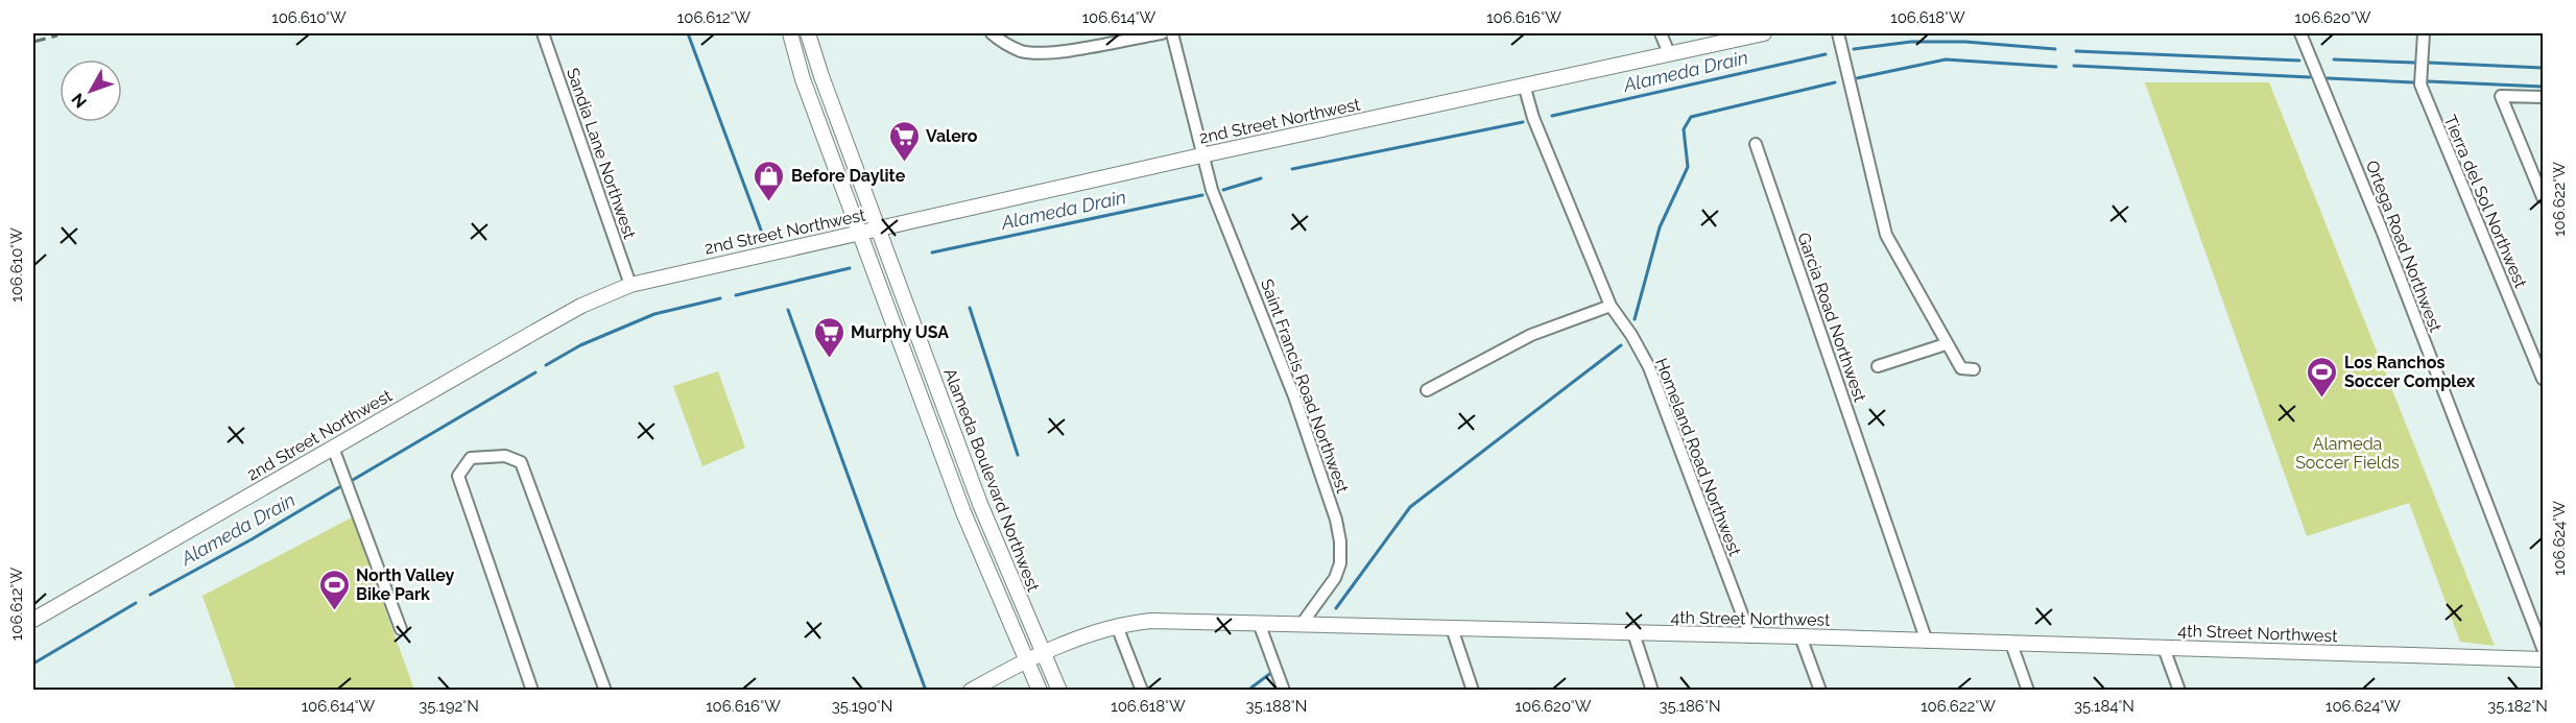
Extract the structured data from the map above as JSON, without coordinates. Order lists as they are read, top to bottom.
{
  "streets": {
    "main road": ["2nd Street Northwest", "Alameda Boulevard Northwest", "4th Street Northwest"],
    "street": [
      "Sandia Lane Northwest",
      "Tierra del Sol Northwest",
      "Ortega Road Northwest",
      "Garcia Road Northwest",
      "Saint Francis Road Northwest",
      "Homeland Road Northwest"
    ]
  },
  "crossings": [
    ["2nd Street Northwest", "Sandia Lane Northwest"],
    ["2nd Street Northwest", "Saint Francis Road Northwest"],
    ["2nd Street Northwest", "Homeland Road Northwest"],
    ["2nd Street Northwest", "Alameda Boulevard Northwest"],
    ["Garcia Road Northwest", "4th Street Northwest"],
    ["Saint Francis Road Northwest", "4th Street Northwest"],
    ["Homeland Road Northwest", "4th Street Northwest"],
    ["Alameda Boulevard Northwest", "4th Street Northwest"]
  ],
  "water": ["Alameda Drain"],
  "parks": ["Alameda Soccer Fields"],
  "places": {
    "supermarket": ["Valero", "Murphy USA"],
    "shop": ["Before Daylite"],
    "sports": ["Los Ranchos Soccer Complex", "North Valley Bike Park"]
  },
  "north": "bottom left",
  "coordinates": [
    "106.610°W",
    "106.612°W",
    "106.614°W",
    "106.616°W",
    "106.618°W",
    "106.620°W",
    "106.622°W",
    "106.624°W",
    "35.192°N",
    "35.190°N",
    "35.188°N",
    "35.186°N",
    "35.184°N",
    "35.182°N"
  ]
}
